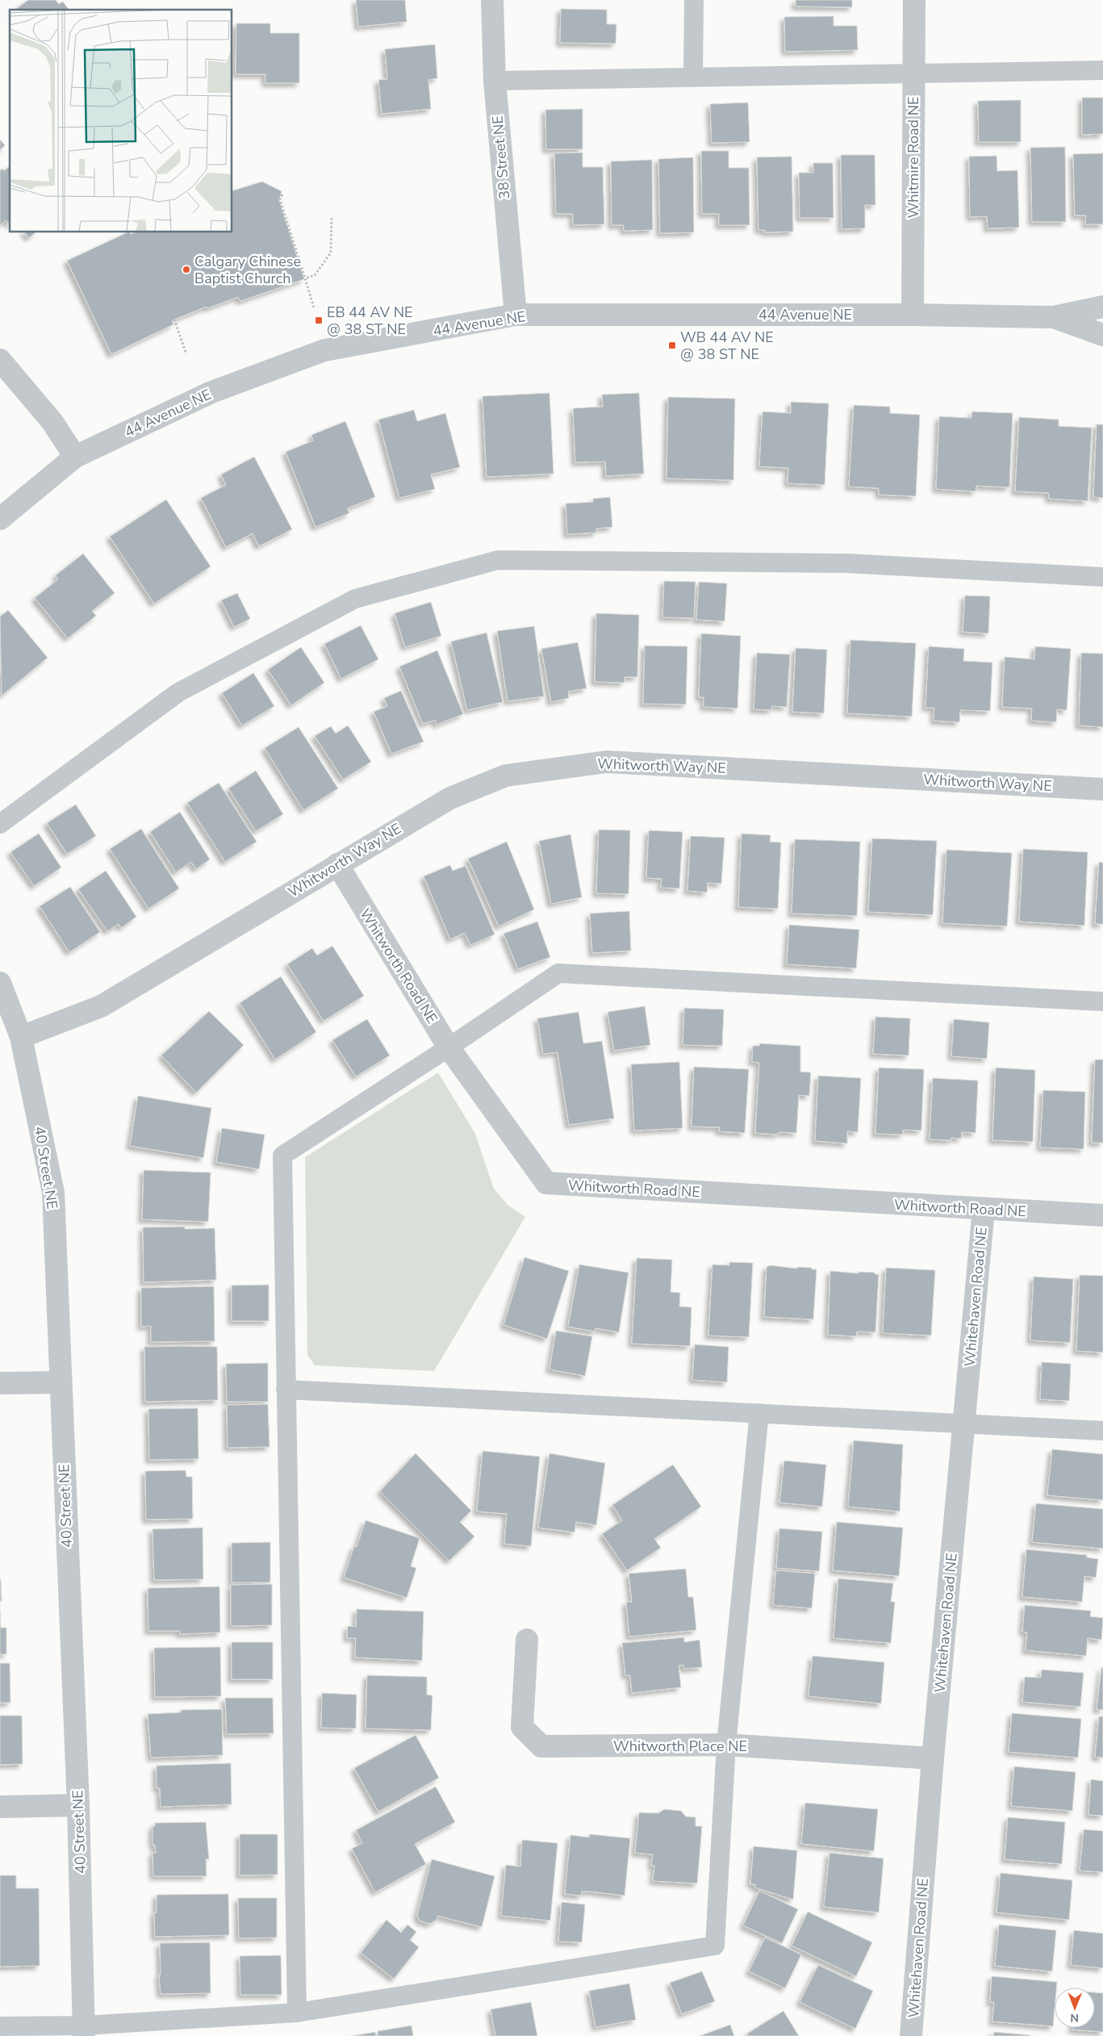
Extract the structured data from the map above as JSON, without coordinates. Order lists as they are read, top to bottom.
{
  "streets": {
    "street": [
      "38 Street NE",
      "Whitmire Road NE",
      "44 Avenue NE",
      "Whitworth Way NE",
      "Whitworth Road NE",
      "40 Street NE",
      "Whitehaven Road NE",
      "Whitworth Place NE"
    ]
  },
  "crossings": [
    ["38 Street NE", "44 Avenue NE"],
    ["Whitmire Road NE", "44 Avenue NE"],
    ["Whitworth Way NE", "Whitworth Road NE"],
    ["Whitworth Way NE", "40 Street NE"],
    ["Whitworth Road NE", "Whitehaven Road NE"],
    ["Whitehaven Road NE", "Whitworth Place NE"]
  ],
  "places": {
    "other": ["Calgary Chinese Baptist Church"],
    "transit": ["EB 44 AV NE @ 38 ST NE", "WB 44 AV NE @ 38 ST NE"]
  },
  "north": "bottom"
}
